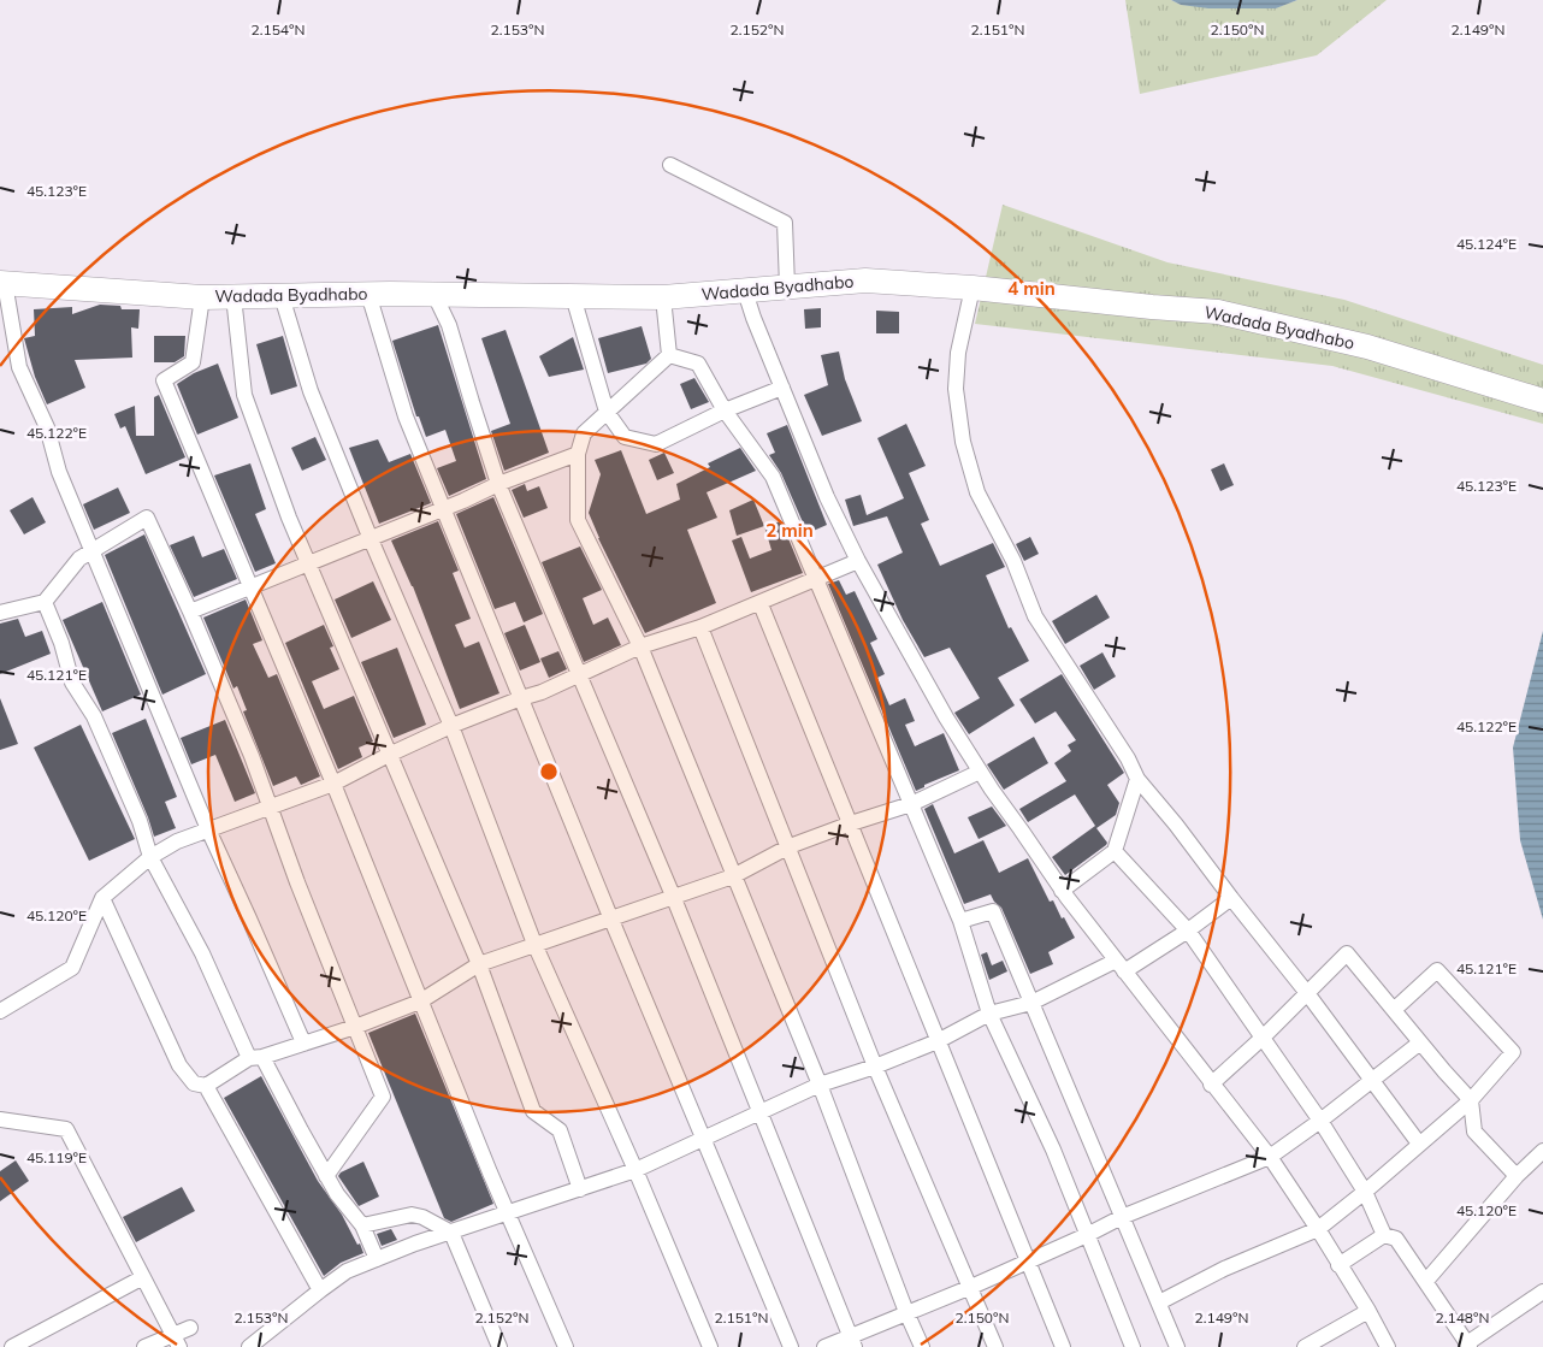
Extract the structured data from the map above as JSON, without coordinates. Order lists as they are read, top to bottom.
{
  "streets": {
    "main road": ["Wadada Byadhabo"]
  },
  "coordinates": [
    "2.154°N",
    "2.153°N",
    "2.152°N",
    "2.151°N",
    "2.150°N",
    "2.149°N",
    "45.123°E",
    "45.124°E",
    "45.122°E",
    "45.121°E",
    "45.120°E",
    "45.119°E",
    "2.148°N"
  ],
  "rings": ["4 min", "2 min"]
}
